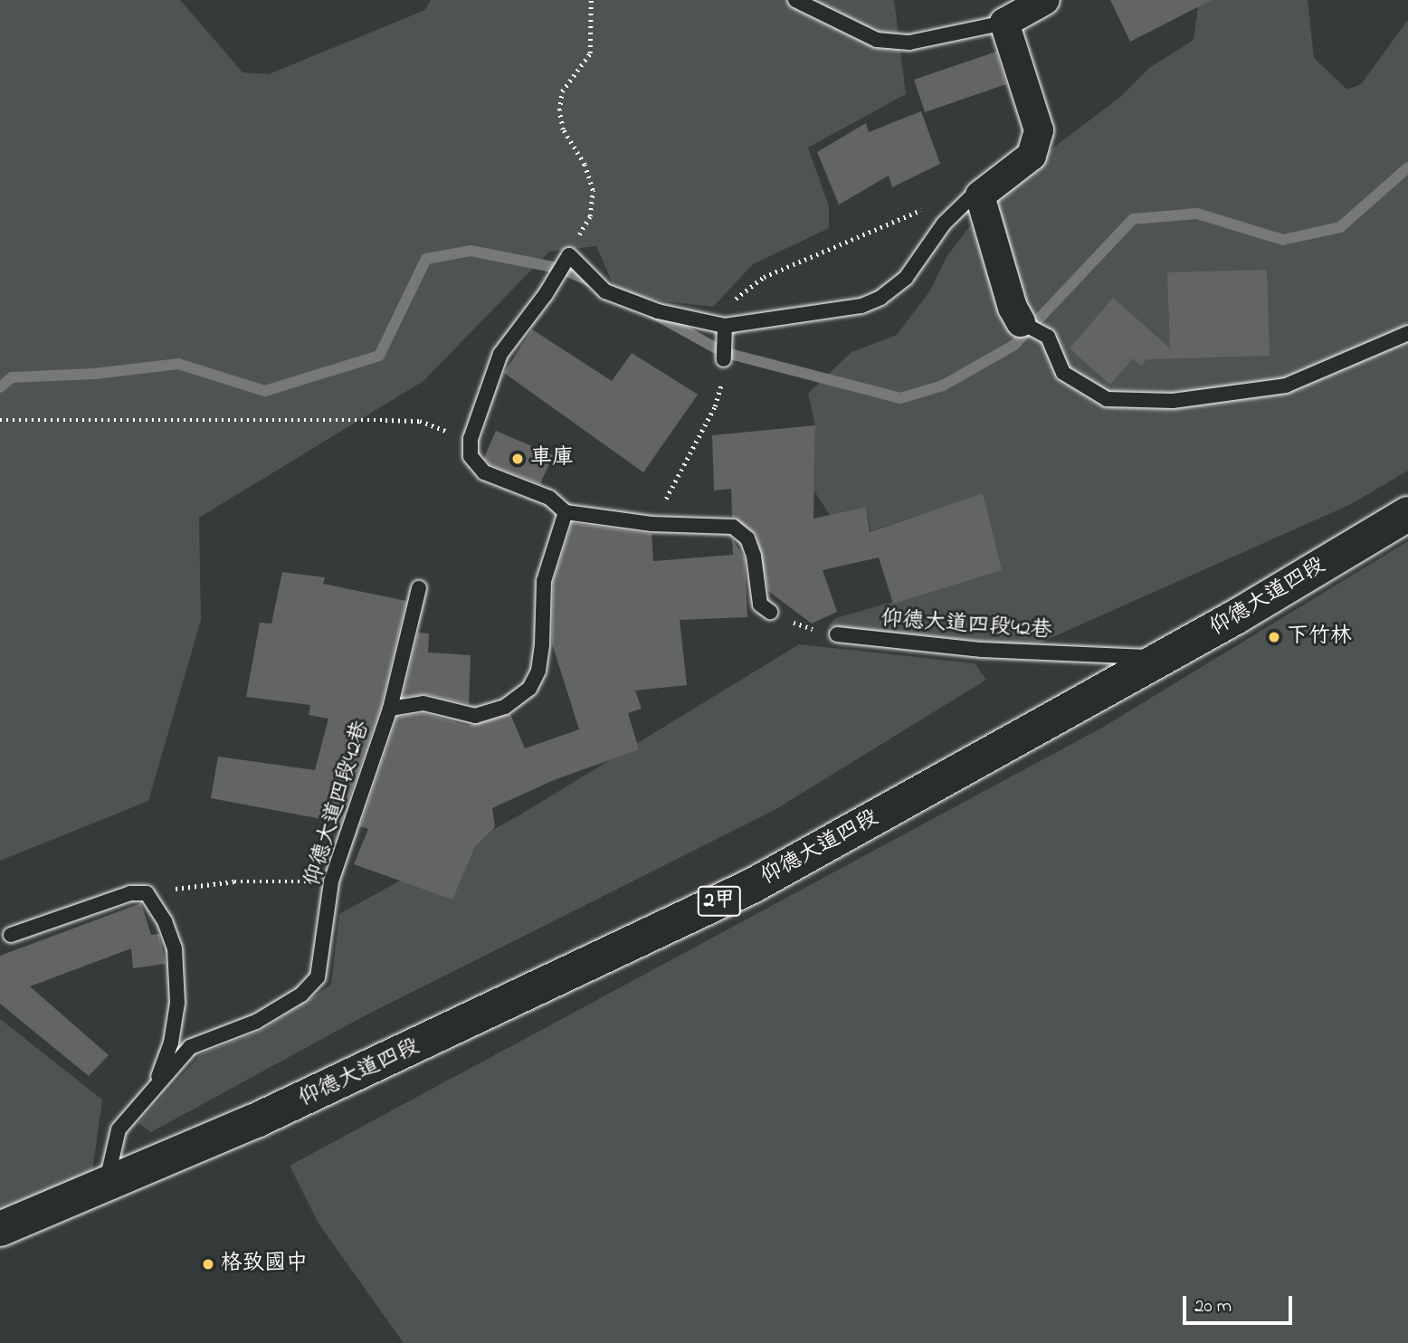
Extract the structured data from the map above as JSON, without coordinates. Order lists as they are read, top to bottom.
{
  "streets": {
    "main road": ["仰德大道四段", "2甲"],
    "lane": ["仰德大道四段42巷"]
  },
  "crossings": [
    ["仰德大道四段", "仰德大道四段42巷"]
  ],
  "places": ["車庫", "下竹林", "格致國中"],
  "scale_bar": "20 m"
}
